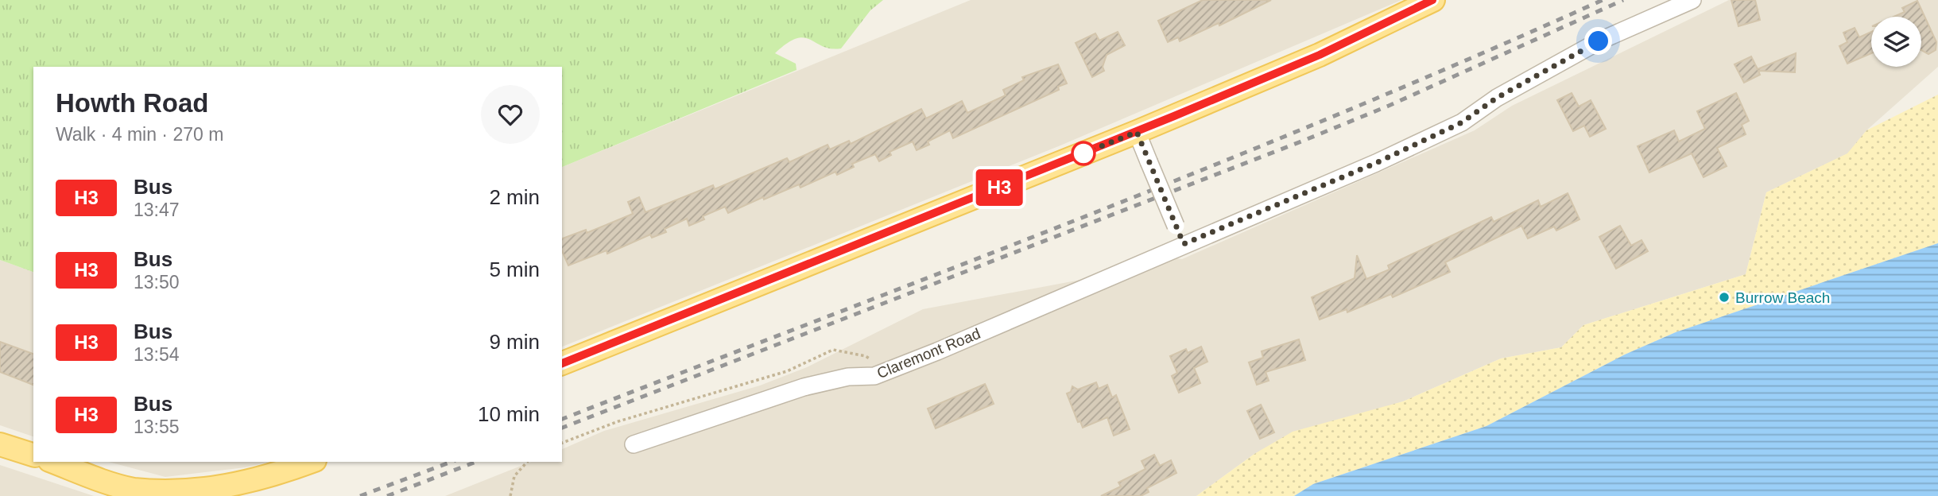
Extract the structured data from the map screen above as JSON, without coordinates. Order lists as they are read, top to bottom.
{
  "streets": {
    "street": ["Claremont Road"]
  },
  "places": ["Burrow Beach"],
  "lines": ["bus line H3"],
  "page": {
    "on_map": "H3",
    "heading": ["Howth Road", "Walk · 4 min · 270 m"],
    "list": [
      {
        "mark": "H3",
        "name": "Bus",
        "note": "13:47",
        "value": "2 min"
      },
      {
        "mark": "H3",
        "name": "Bus",
        "note": "13:50",
        "value": "5 min"
      },
      {
        "mark": "H3",
        "name": "Bus",
        "note": "13:54",
        "value": "9 min"
      },
      {
        "mark": "H3",
        "name": "Bus",
        "note": "13:55",
        "value": "10 min"
      }
    ]
  }
}
